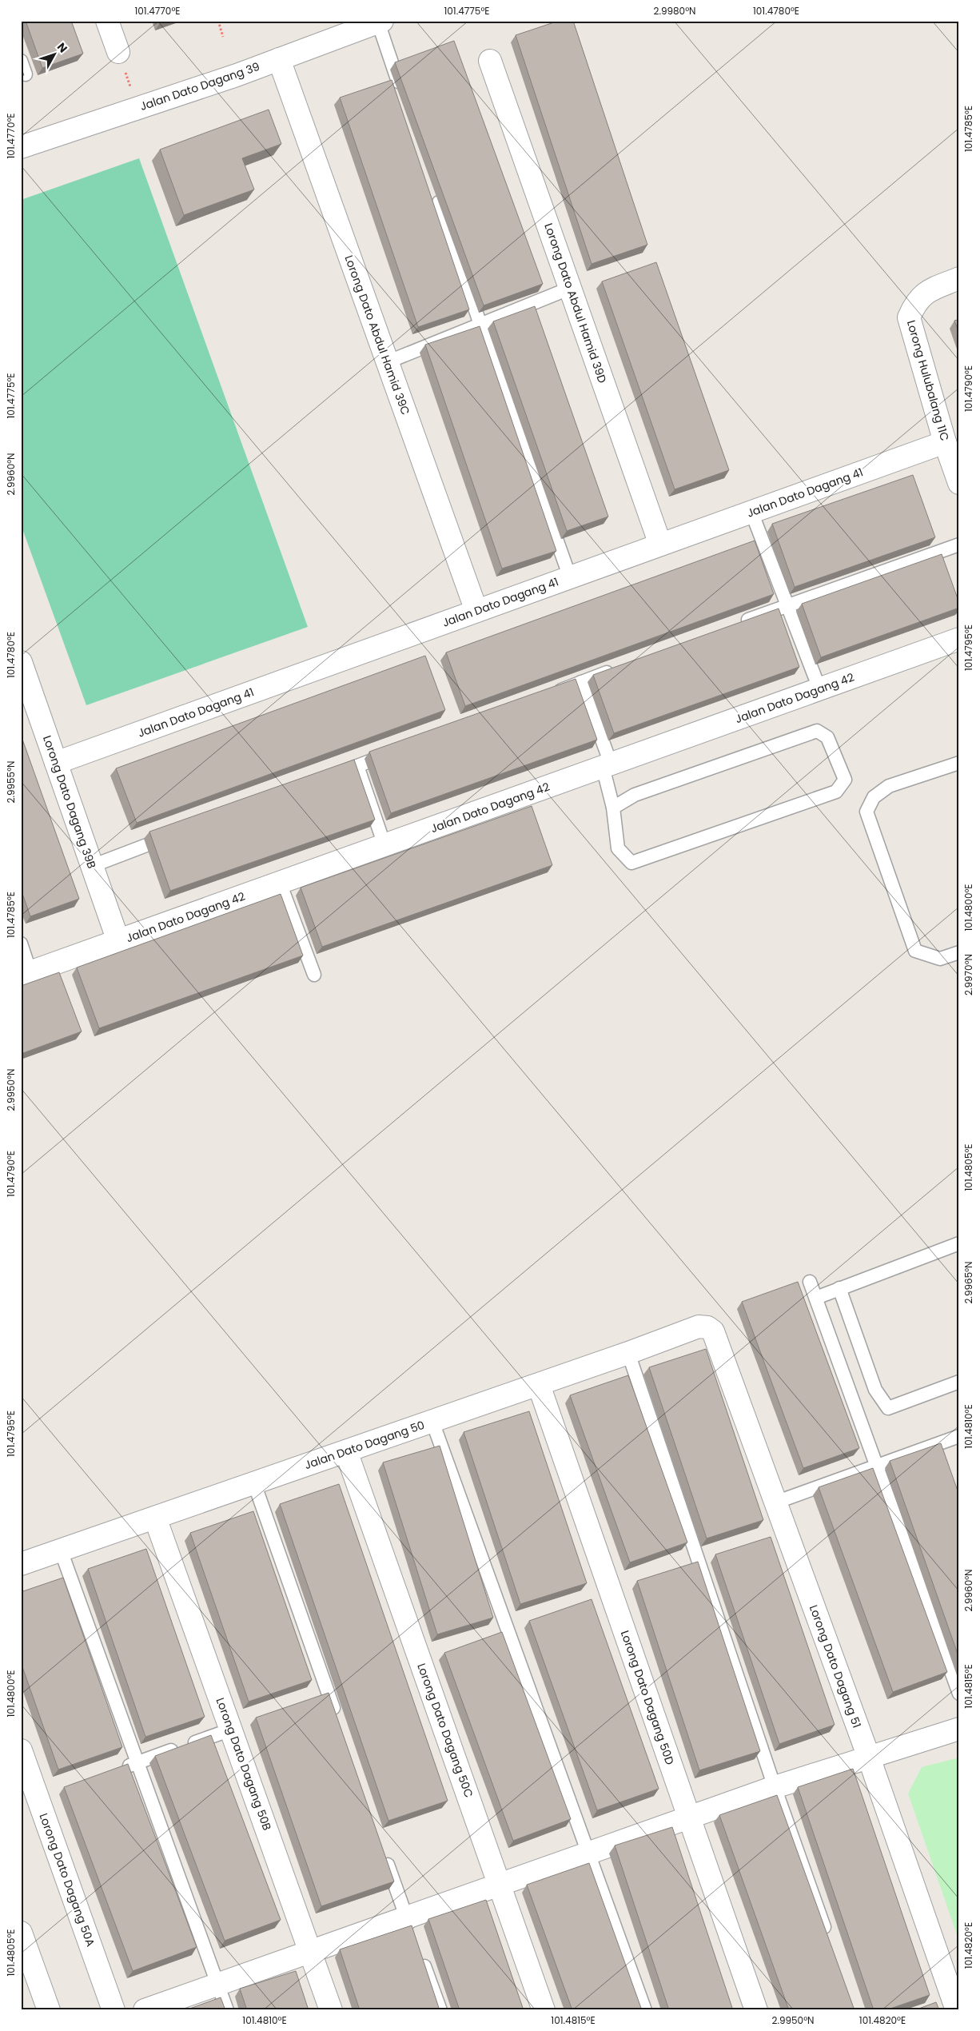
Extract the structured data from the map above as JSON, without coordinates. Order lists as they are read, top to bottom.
{
  "streets": {
    "street": [
      "Jalan Dato Dagang 39",
      "Lorong Dato Abdul Hamid 39D",
      "Lorong Dato Abdul Hamid 39C",
      "Lorong Hulubalang 11C",
      "Jalan Dato Dagang 41",
      "Jalan Dato Dagang 42",
      "Lorong Dato Dagang 39B",
      "Jalan Dato Dagang 50",
      "Lorong Dato Dagang 51",
      "Lorong Dato Dagang 50D",
      "Lorong Dato Dagang 50C",
      "Lorong Dato Dagang 50B",
      "Lorong Dato Dagang 50A"
    ]
  },
  "crossings": [
    ["Jalan Dato Dagang 39", "Lorong Dato Abdul Hamid 39C"],
    ["Lorong Dato Abdul Hamid 39D", "Jalan Dato Dagang 41"],
    ["Lorong Dato Abdul Hamid 39C", "Jalan Dato Dagang 41"],
    ["Lorong Hulubalang 11C", "Jalan Dato Dagang 41"],
    ["Jalan Dato Dagang 41", "Lorong Dato Dagang 39B"],
    ["Jalan Dato Dagang 42", "Lorong Dato Dagang 39B"],
    ["Jalan Dato Dagang 50", "Lorong Dato Dagang 51"],
    ["Jalan Dato Dagang 50", "Lorong Dato Dagang 50D"],
    ["Jalan Dato Dagang 50", "Lorong Dato Dagang 50C"],
    ["Jalan Dato Dagang 50", "Lorong Dato Dagang 50B"]
  ],
  "north": "top right",
  "coordinates": [
    "101.4770°E",
    "101.4775°E",
    "2.9980°N",
    "101.4780°E",
    "101.4785°E",
    "101.4790°E",
    "2.9960°N",
    "101.4795°E",
    "2.9955°N",
    "101.4800°E",
    "2.9970°N",
    "2.9950°N",
    "101.4805°E",
    "2.9965°N",
    "101.4810°E",
    "101.4815°E",
    "101.4820°E"
  ]
}
